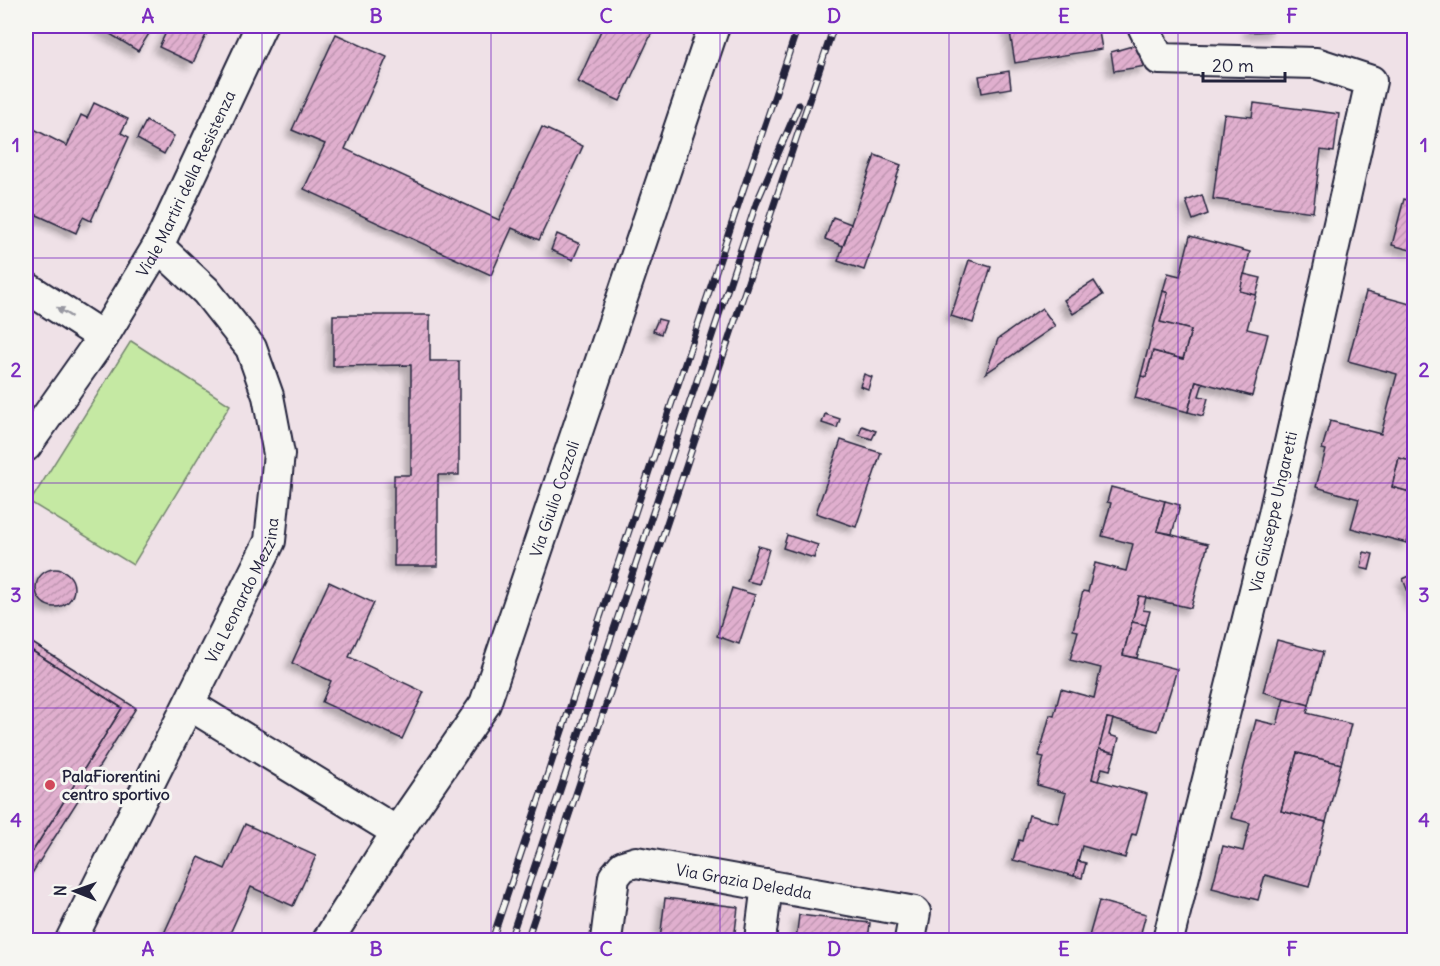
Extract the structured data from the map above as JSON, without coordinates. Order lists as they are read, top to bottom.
{
  "streets": {
    "street": [
      "Viale Martiri della Resistenza",
      "Via Giulio Cozzoli",
      "Via Giuseppe Ungaretti",
      "Via Leonardo Mezzina",
      "Via Grazia Deledda"
    ]
  },
  "crossings": [
    ["Viale Martiri della Resistenza", "Via Leonardo Mezzina"]
  ],
  "places": ["PalaFiorentini centro sportivo"],
  "scale_bar": "20 m",
  "north": "left",
  "grid": {
    "columns": [
      "A",
      "B",
      "C",
      "D",
      "E",
      "F"
    ],
    "rows": [
      "1",
      "2",
      "3",
      "4"
    ]
  }
}
